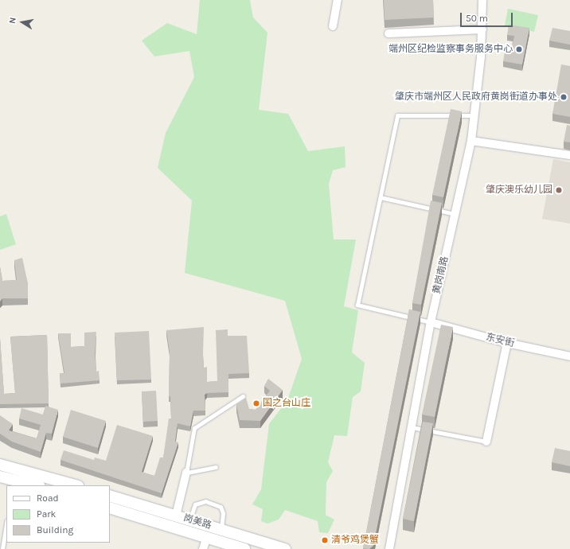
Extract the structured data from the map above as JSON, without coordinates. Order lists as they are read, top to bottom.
{
  "streets": {
    "main road": ["岗美路"],
    "street": ["黄岗南路", "东安街"]
  },
  "crossings": [
    ["黄岗南路", "东安街"]
  ],
  "places": [
    "端州区纪检监察事务服务中心",
    "肇庆市端州区人民政府黄岗街道办事处",
    "肇庆澳乐幼儿园",
    "国之台山庄",
    "清爷鸡煲蟹"
  ],
  "legend": ["Road", "Park", "Building"],
  "scale_bar": "50 m",
  "north": "left"
}
